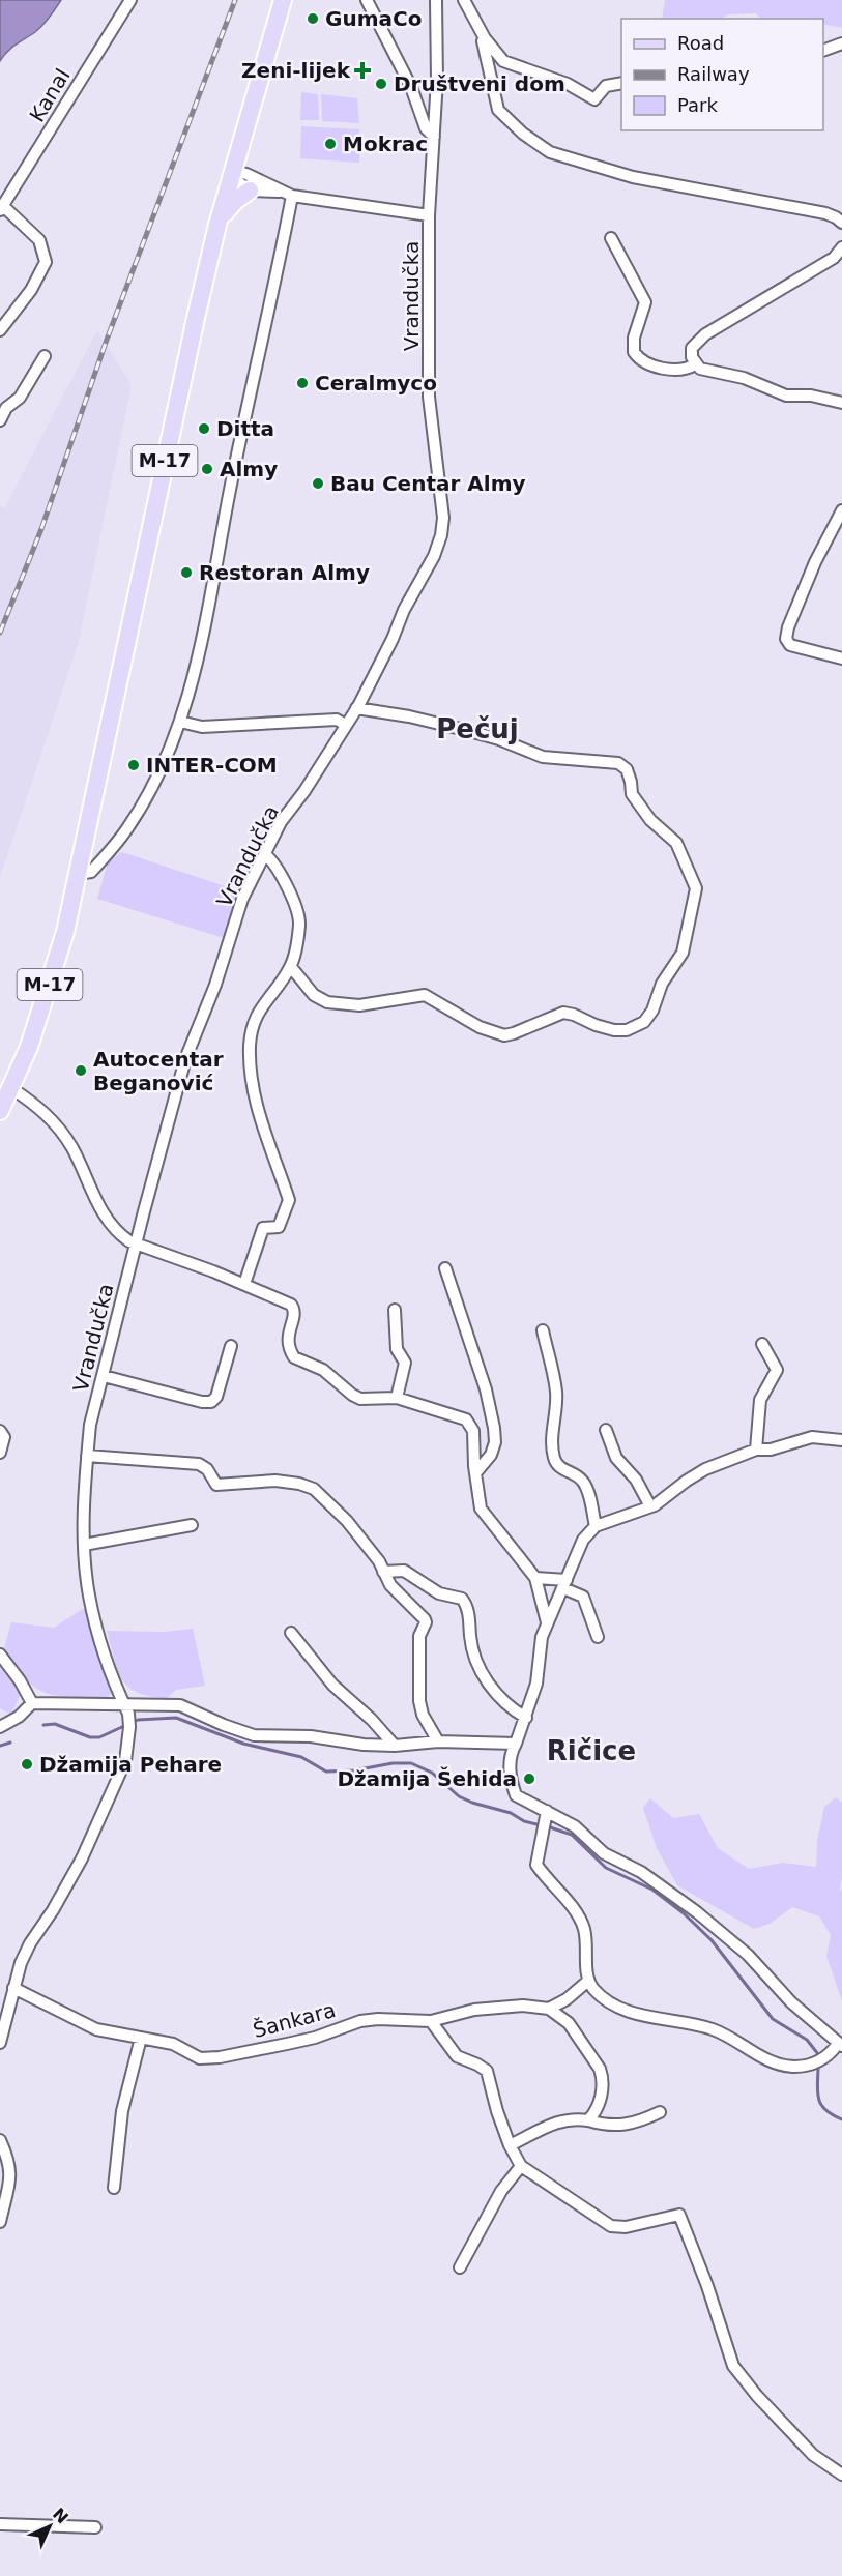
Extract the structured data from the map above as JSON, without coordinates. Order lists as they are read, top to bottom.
{
  "streets": {
    "main road": ["M-17"],
    "street": ["Kanal", "Vrandučka", "Šankara"]
  },
  "crossings": [
    ["Vrandučka", "Šankara"]
  ],
  "districts": ["Pečuj", "Ričice"],
  "places": {
    "other": [
      "GumaCo",
      "Društveni dom",
      "Mokrac",
      "Ceralmyco",
      "Ditta",
      "Almy",
      "Bau Centar Almy",
      "Restoran Almy",
      "INTER-COM",
      "Autocentar Beganović",
      "Džamija Pehare",
      "Džamija Šehida"
    ],
    "health": ["Zeni-lijek"]
  },
  "legend": ["Road", "Railway", "Park"],
  "north": "top right"
}
